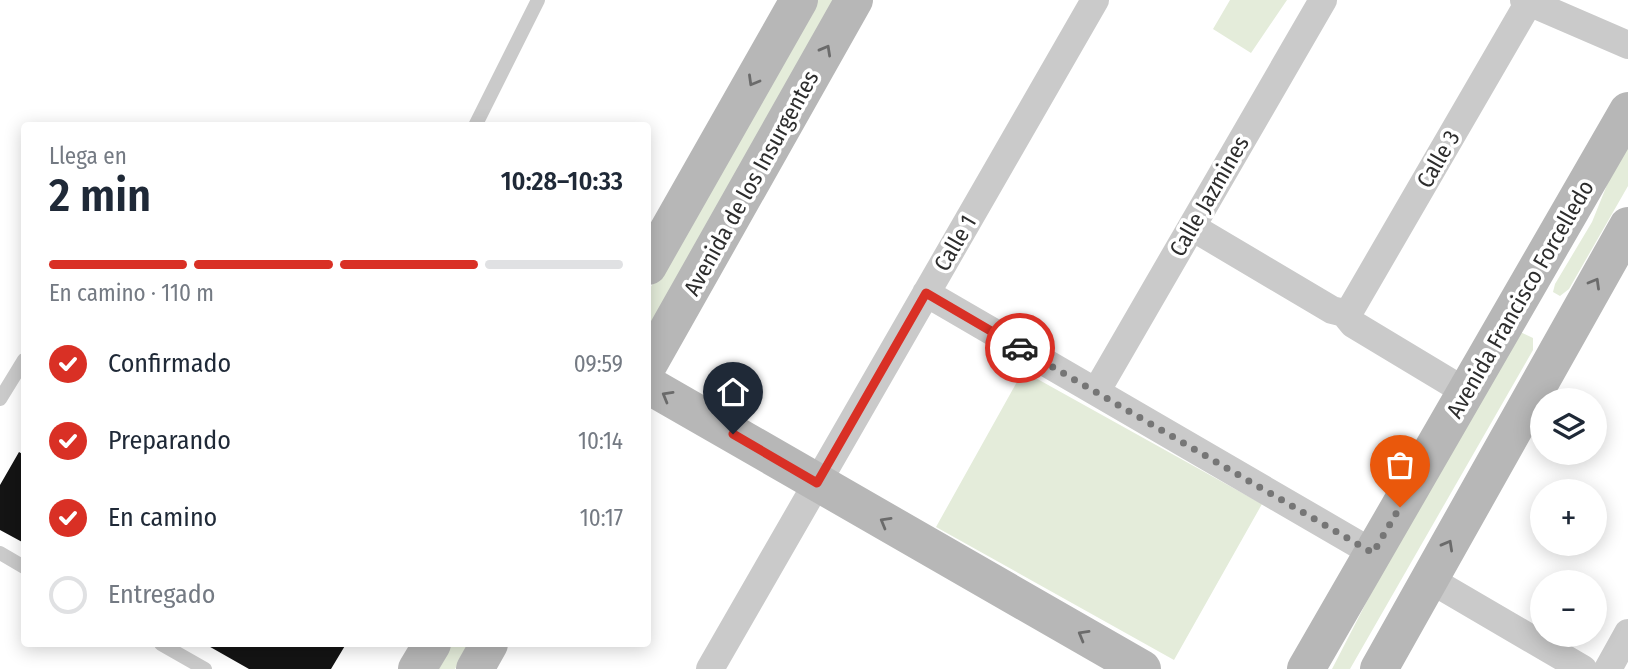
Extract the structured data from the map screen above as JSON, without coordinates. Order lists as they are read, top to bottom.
{
  "streets": {
    "main road": ["Avenida de los Insurgentes", "Avenida Francisco Forcelledo"],
    "street": ["Calle 3", "Calle Jazmines", "Calle 1"]
  },
  "page": {
    "heading": ["2 min", "Llega en", "10:28–10:33"],
    "bar": "En camino · 110 m",
    "list": [
      ["Confirmado", "09:59"],
      ["Preparando", "10:14"],
      ["En camino", "10:17"],
      "Entregado"
    ],
    "map_buttons": ["+", "−"]
  }
}
